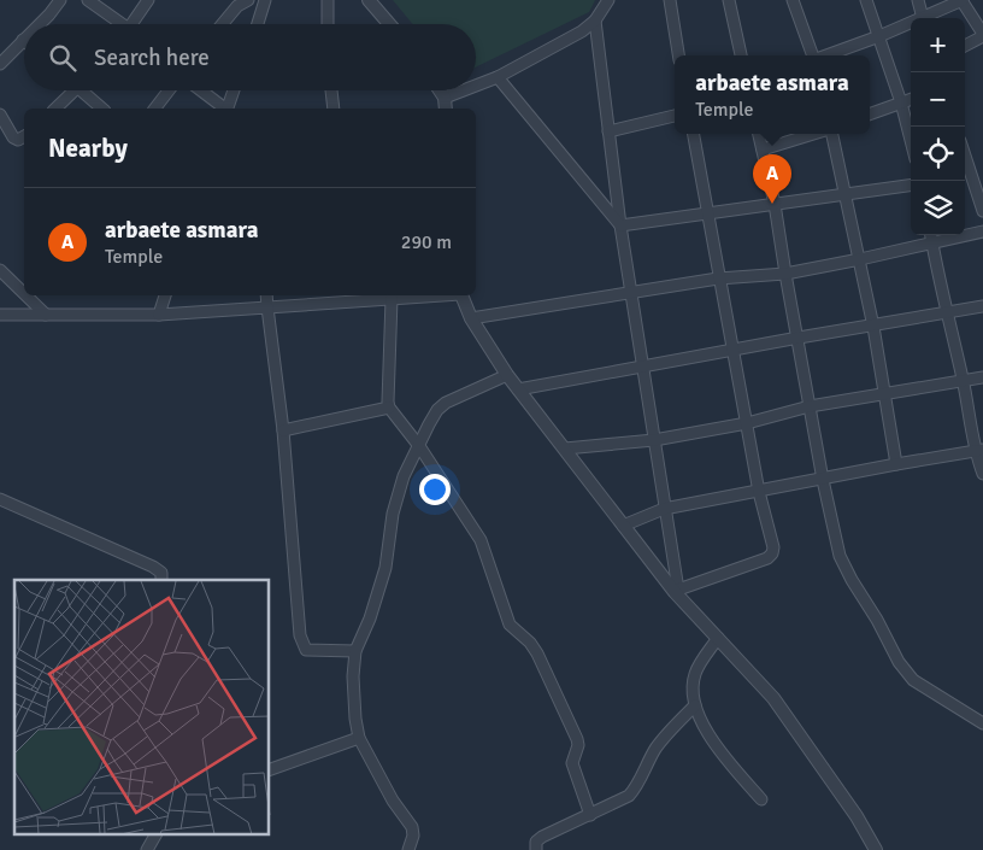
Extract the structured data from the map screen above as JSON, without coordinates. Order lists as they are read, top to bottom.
{
  "page": {
    "map_buttons": ["+", "−"],
    "search": "Search here",
    "popup": ["arbaete asmara", "Temple"],
    "heading": "Nearby",
    "pins": "A",
    "list": [
      {
        "mark": "A",
        "name": "arbaete asmara",
        "note": "Temple",
        "value": "290 m"
      }
    ]
  }
}
